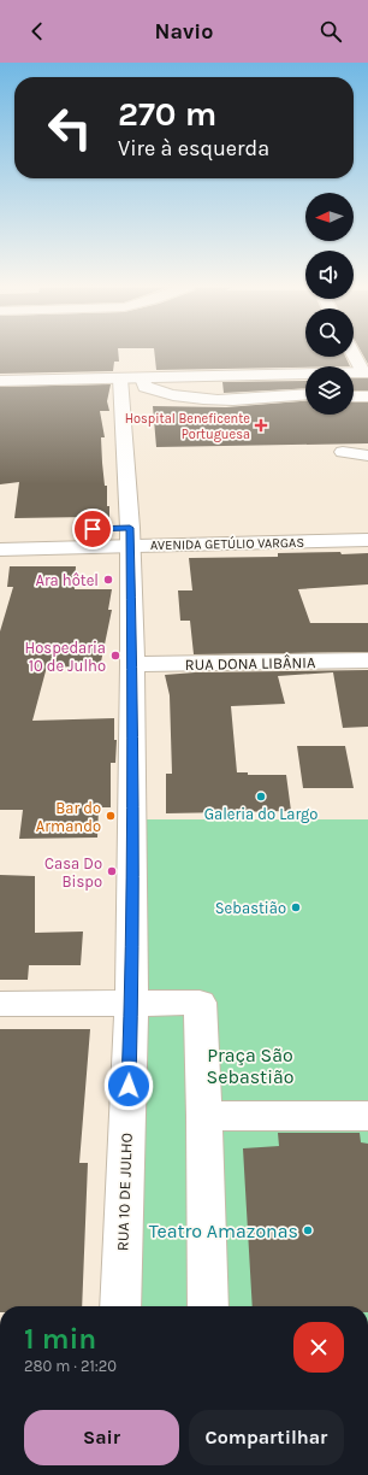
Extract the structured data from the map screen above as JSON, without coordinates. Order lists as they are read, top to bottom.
{
  "streets": {
    "street": ["AVENIDA GETÚLIO VARGAS", "RUA DONA LIBÂNIA", "RUA 10 DE JULHO"]
  },
  "crossings": [
    ["AVENIDA GETÚLIO VARGAS", "RUA 10 DE JULHO"],
    ["RUA DONA LIBÂNIA", "RUA 10 DE JULHO"]
  ],
  "parks": ["Praça São Sebastião"],
  "places": {
    "health": ["Hospital Beneficente Portuguesa"],
    "other": [
      "Ara hôtel",
      "Hospedaria 10 de Julho",
      "Galeria do Largo",
      "Bar do Armando",
      "Casa Do Bispo",
      "Sebastião",
      "Teatro Amazonas"
    ]
  },
  "north": "left",
  "page": {
    "header": "Navio",
    "turn": ["270 m", "Vire à esquerda"],
    "heading": ["1 min", "280 m · 21:20"],
    "buttons": ["Sair", "Compartilhar"]
  }
}
